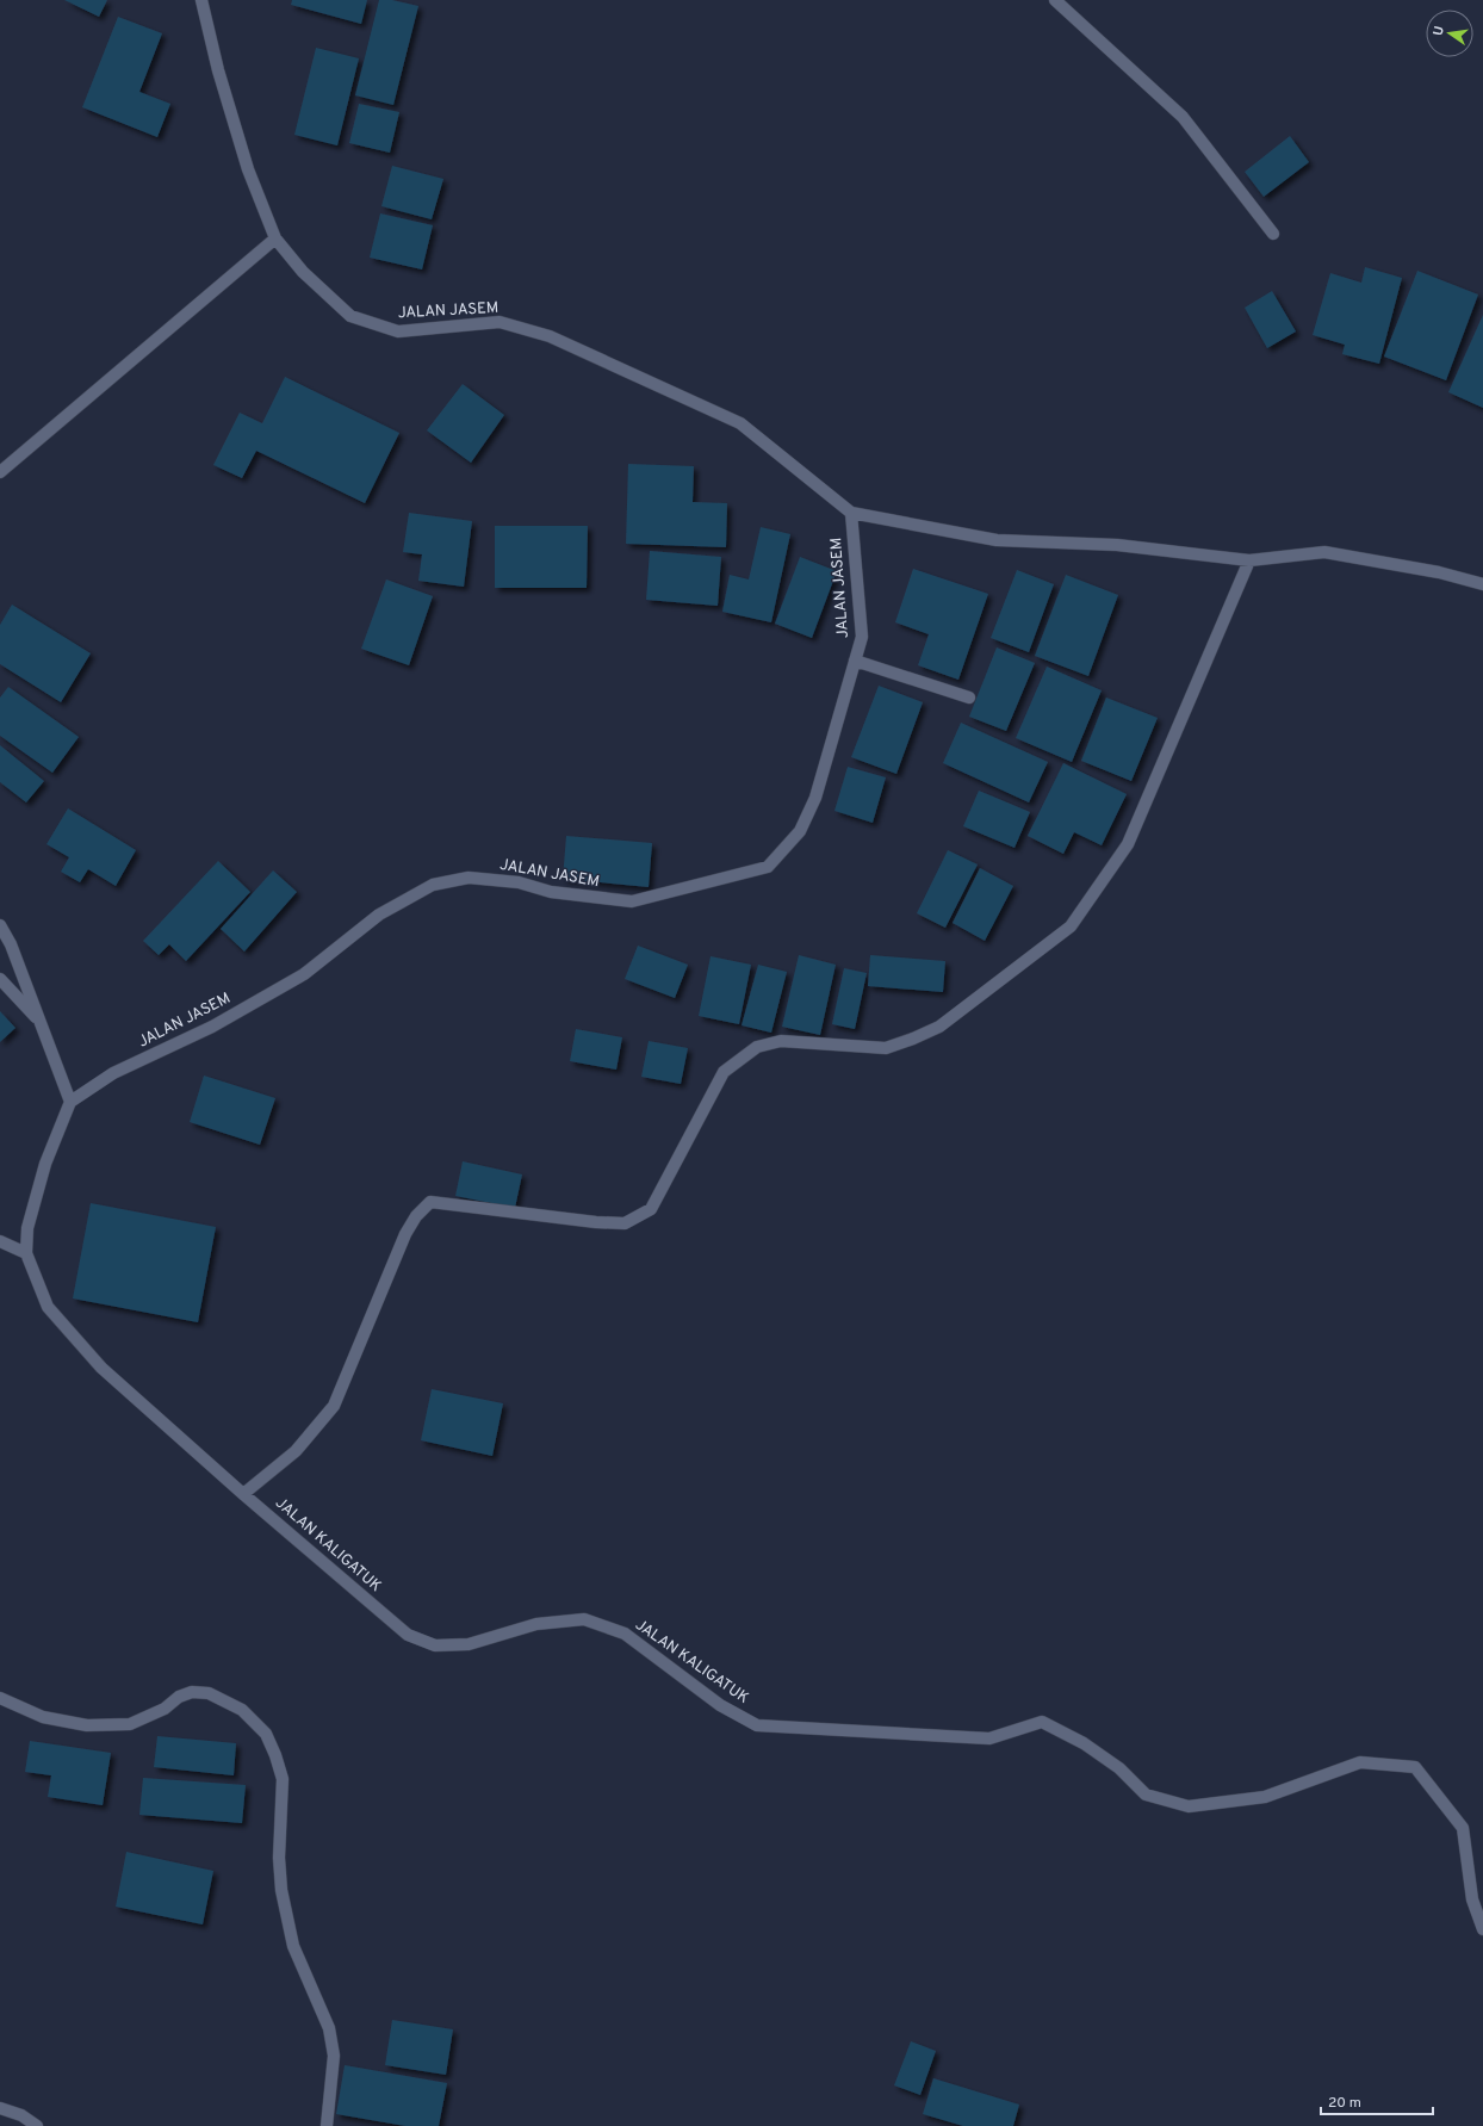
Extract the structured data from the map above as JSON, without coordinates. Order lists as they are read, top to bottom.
{
  "streets": {
    "street": ["JALAN JASEM", "JALAN KALIGATUK"]
  },
  "crossings": [
    ["JALAN JASEM", "JALAN KALIGATUK"]
  ],
  "scale_bar": "20 m",
  "north": "left"
}
